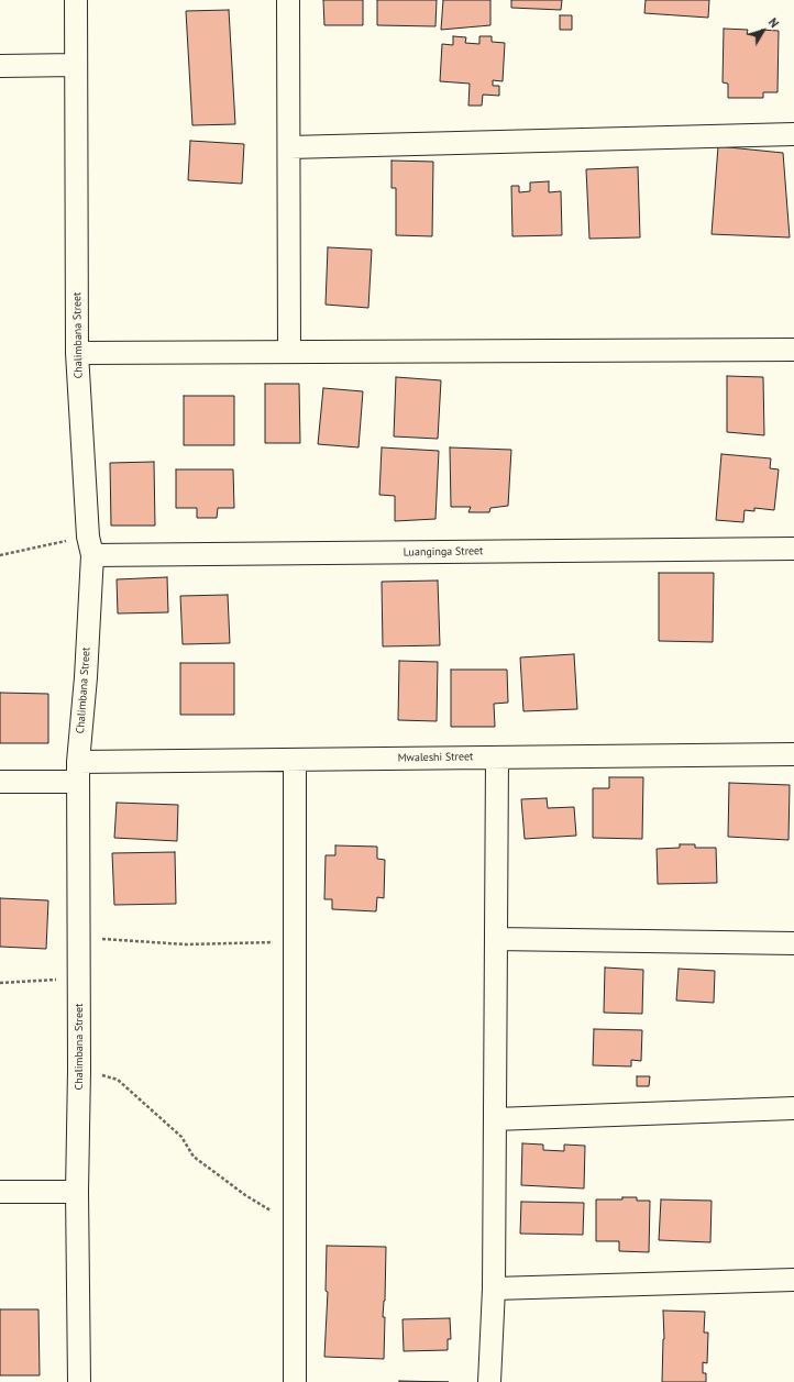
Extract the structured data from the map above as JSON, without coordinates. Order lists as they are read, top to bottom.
{
  "streets": {
    "street": ["Chalimbana Street", "Luanginga Street", "Mwaleshi Street"]
  },
  "crossings": [
    ["Chalimbana Street", "Luanginga Street"],
    ["Chalimbana Street", "Mwaleshi Street"]
  ],
  "north": "top right"
}
